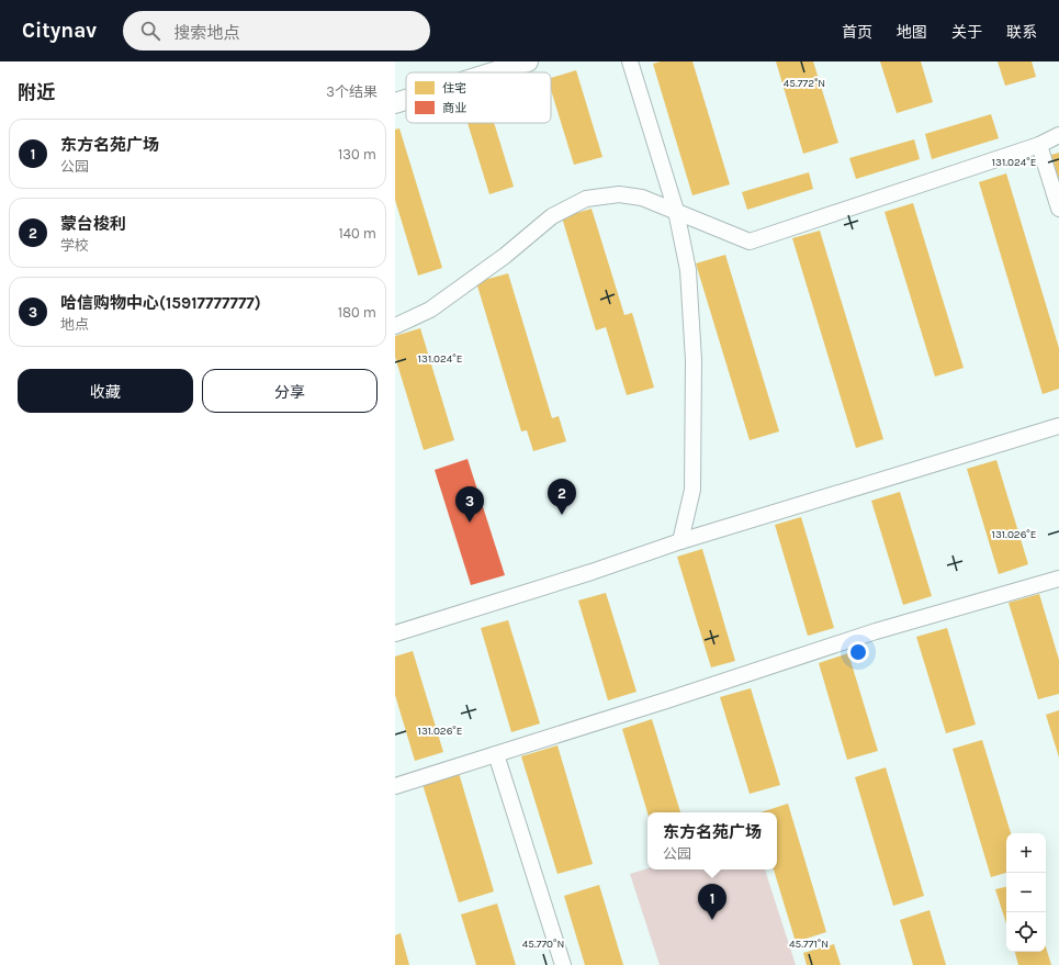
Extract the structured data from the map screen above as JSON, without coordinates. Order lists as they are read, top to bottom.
{
  "legend": ["住宅", "商业"],
  "page": {
    "header": "Citynav",
    "search": "搜索地点",
    "nav": [
      "首页",
      "地图",
      "关于",
      "联系"
    ],
    "heading": ["附近", "3个结果"],
    "list": [
      {
        "mark": "1",
        "name": "东方名苑广场",
        "note": "公园",
        "value": "130 m"
      },
      {
        "mark": "2",
        "name": "蒙台梭利",
        "note": "学校",
        "value": "140 m"
      },
      {
        "mark": "3",
        "name": "哈信购物中心(15917777777)",
        "note": "地点",
        "value": "180 m"
      }
    ],
    "buttons": ["收藏", "分享"],
    "pins": ["2", "3", "1"],
    "popup": ["东方名苑广场", "公园"],
    "map_buttons": ["+", "−"]
  },
  "coordinates": [
    "45.772°N",
    "131.024°E",
    "131.026°E",
    "45.770°N",
    "45.771°N"
  ]
}
